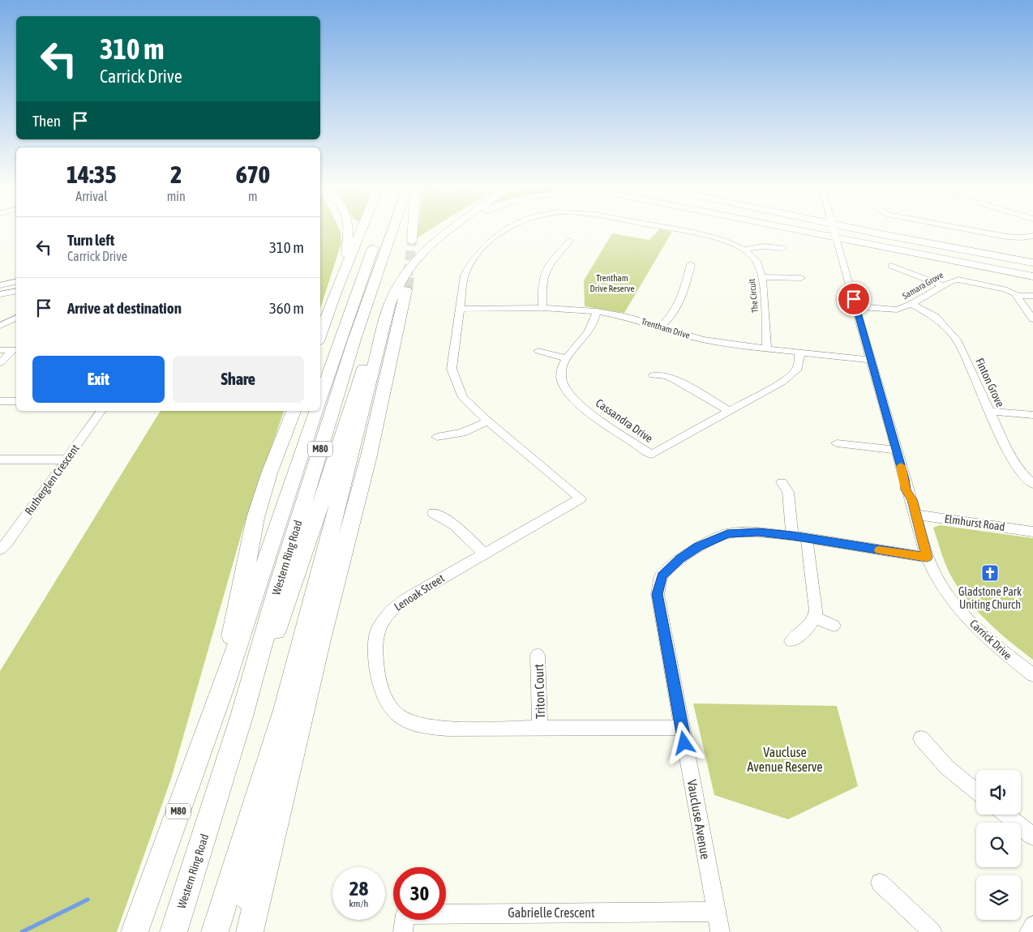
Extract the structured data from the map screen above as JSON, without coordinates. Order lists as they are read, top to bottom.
{
  "streets": {
    "highway": ["M80", "Western Ring Road"],
    "street": [
      "Samara Grove",
      "The Circuit",
      "Trentham Drive",
      "Finton Grove",
      "Cassandra Drive",
      "Rutherglen Crescent",
      "Elmhurst Road",
      "Lenoak Street",
      "Carrick Drive",
      "Triton Court",
      "Vaucluse Avenue",
      "Gabrielle Crescent"
    ]
  },
  "crossings": [
    ["Samara Grove", "Finton Grove"],
    ["Samara Grove", "Carrick Drive"],
    ["The Circuit", "Trentham Drive"],
    ["The Circuit", "Lenoak Street"],
    ["Trentham Drive", "Cassandra Drive"],
    ["Trentham Drive", "Lenoak Street"],
    ["Trentham Drive", "Carrick Drive"],
    ["Elmhurst Road", "Carrick Drive"],
    ["Lenoak Street", "Triton Court"],
    ["Lenoak Street", "Vaucluse Avenue"],
    ["Carrick Drive", "Vaucluse Avenue"],
    ["Vaucluse Avenue", "Gabrielle Crescent"]
  ],
  "parks": ["Trentham Drive Reserve", "Vaucluse Avenue Reserve"],
  "places": {
    "church": ["Gladstone Park Uniting Church"]
  },
  "page": {
    "turn": ["310 m", "Carrick Drive"],
    "then": "Then",
    "eta": [
      "14:35",
      "Arrival",
      "2",
      "min",
      "670",
      "m"
    ],
    "list": [
      {
        "name": "Turn left",
        "note": "Carrick Drive",
        "value": "310 m"
      },
      {
        "name": "Arrive at destination",
        "value": "360 m"
      }
    ],
    "buttons": ["Exit", "Share"],
    "speed": "28 km/h",
    "limit": "30"
  }
}
